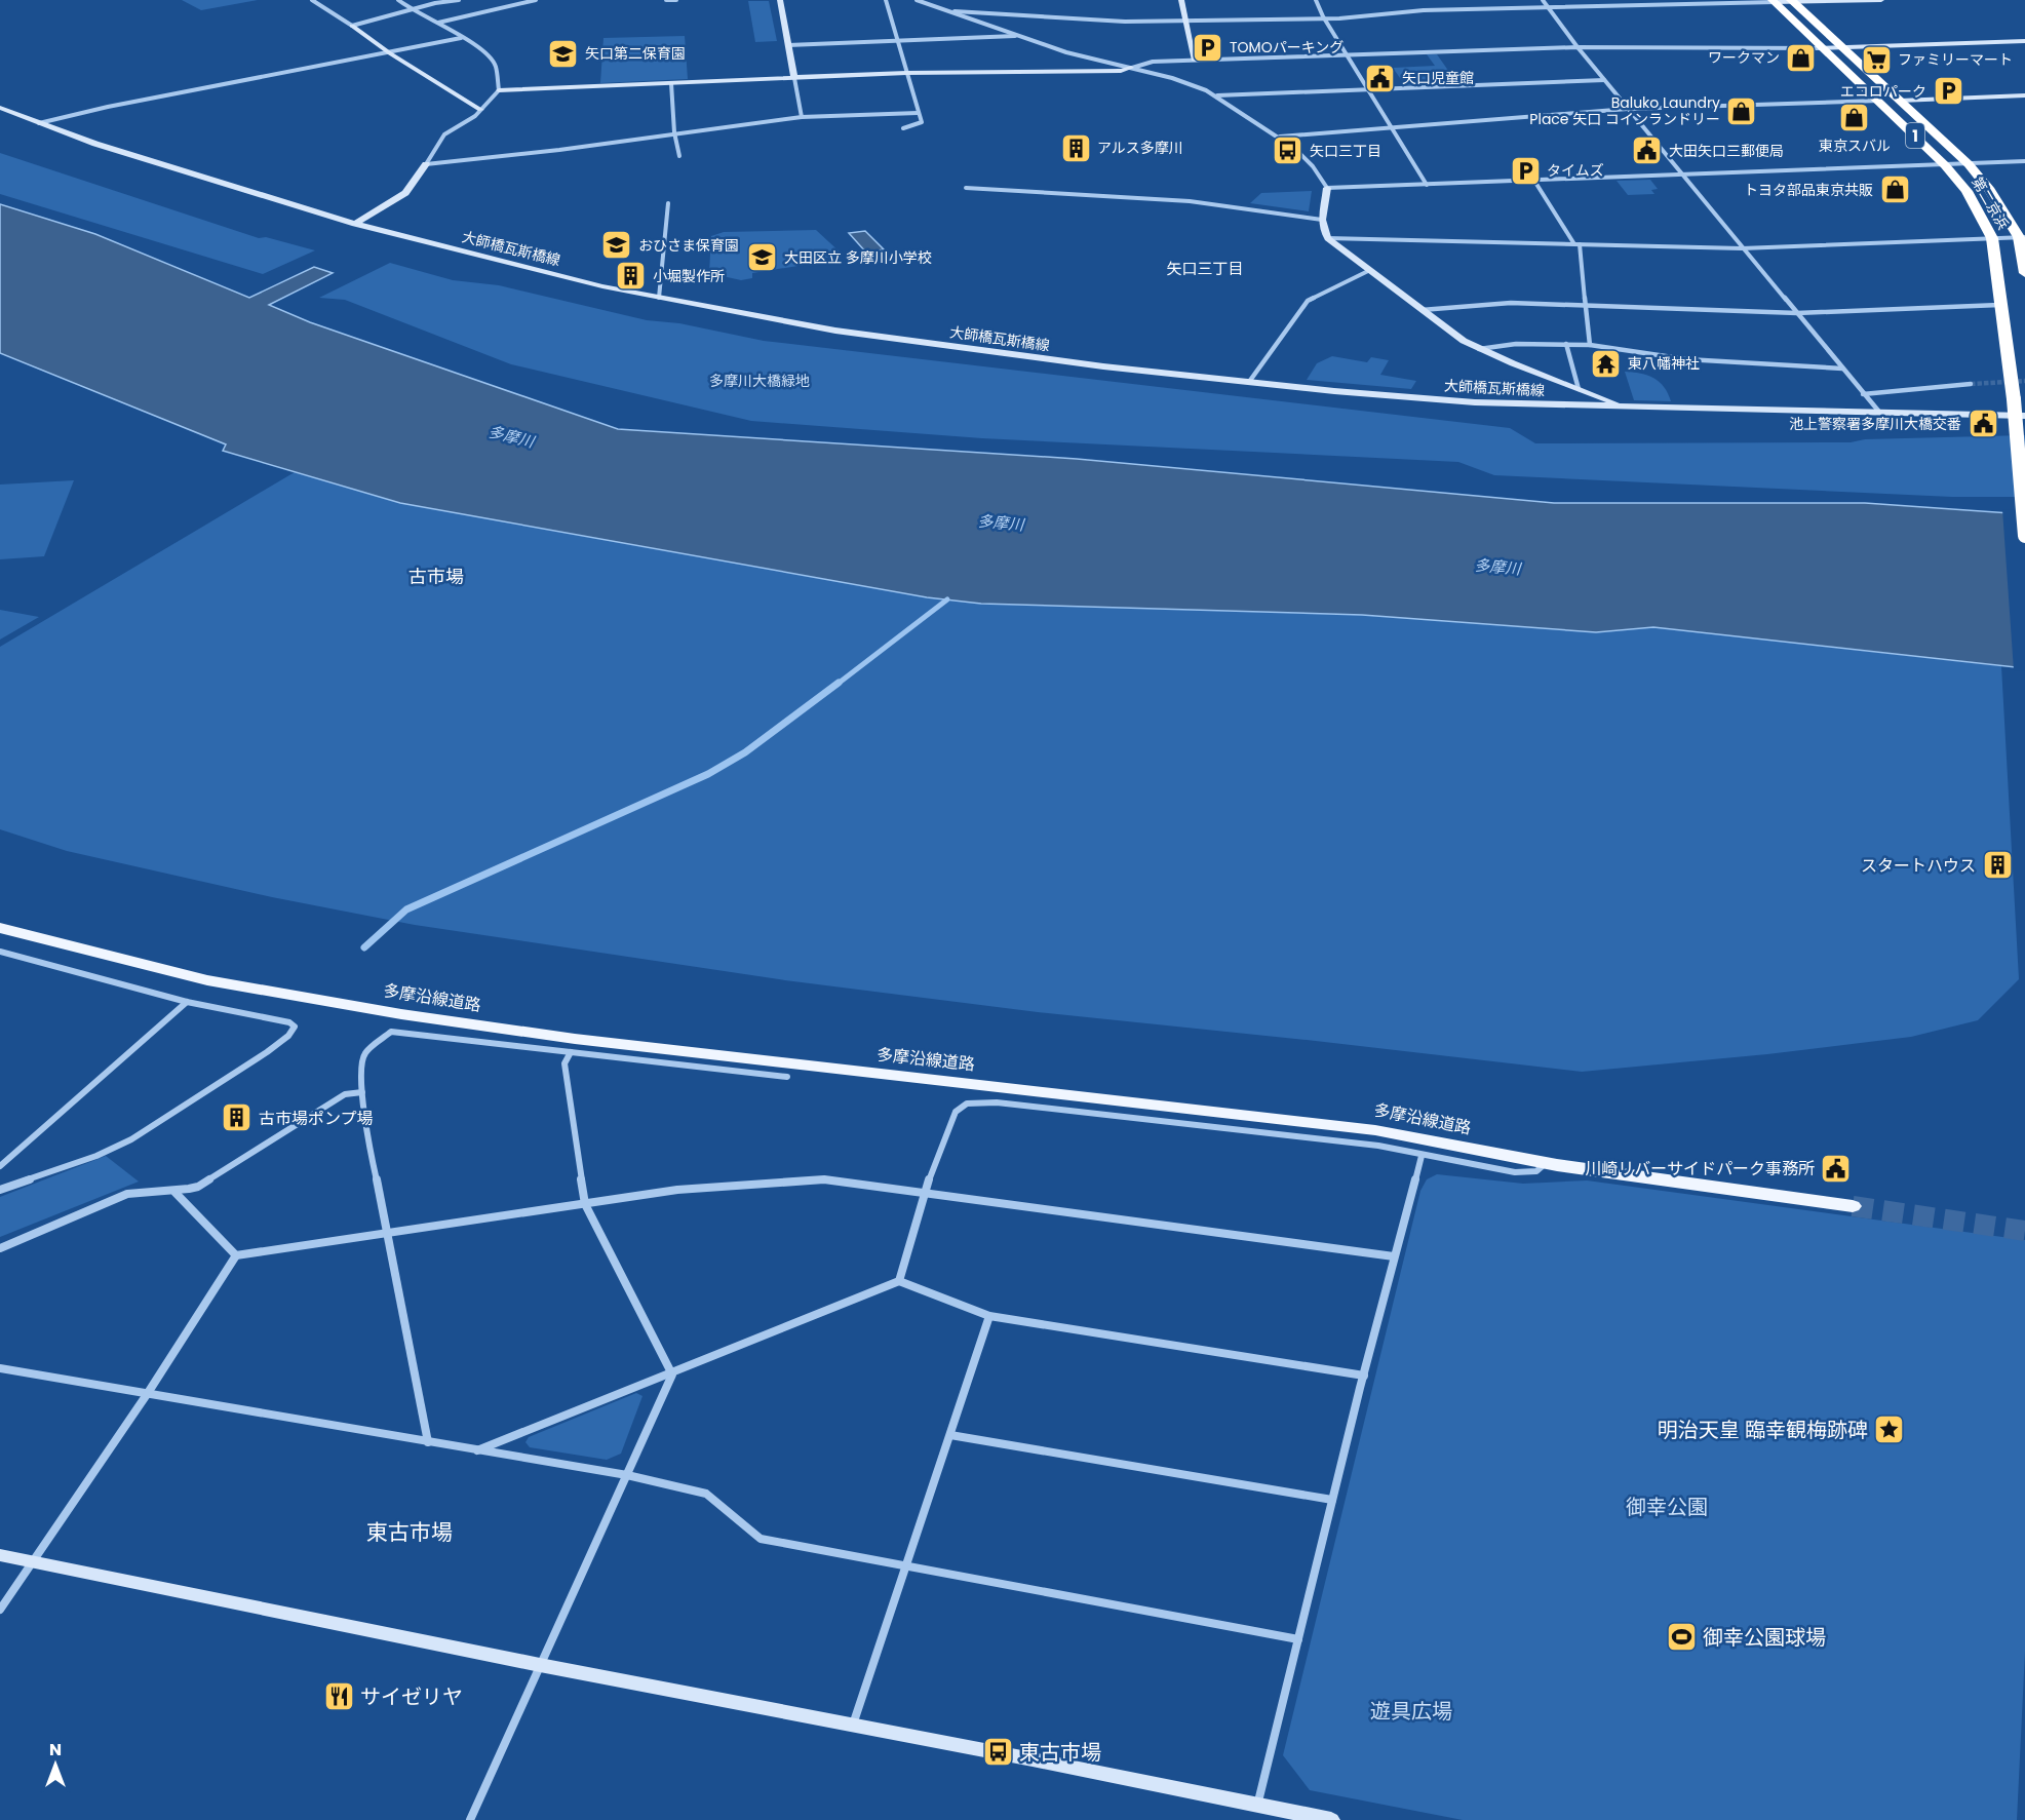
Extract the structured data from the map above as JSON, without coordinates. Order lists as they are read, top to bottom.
{
  "streets": {
    "highway": ["1", "第二京浜"],
    "main road": ["多摩沿線道路"],
    "street": ["大師橋瓦斯橋線"]
  },
  "districts": ["矢口三丁目", "古市場", "東古市場"],
  "water": ["多摩川"],
  "parks": ["多摩川大橋緑地", "御幸公園", "遊具広場"],
  "places": {
    "parking": ["TOMOパーキング", "エコロパーク", "タイムズ"],
    "school or university": ["矢口第二保育園", "おひさま保育園", "大田区立 多摩川小学校"],
    "shop": [
      "ワークマン",
      "Baluko Laundry Place 矢口 コインランドリー",
      "東京スバル",
      "トヨタ部品東京共販"
    ],
    "supermarket": ["ファミリーマート"],
    "public building": [
      "矢口児童館",
      "大田矢口三郵便局",
      "池上警察署多摩川大橋交番",
      "川崎リバーサイドパーク事務所"
    ],
    "building": [
      "アルス多摩川",
      "小堀製作所",
      "スタートハウス",
      "古市場ポンプ場"
    ],
    "bus stop": ["矢口三丁目", "東古市場"],
    "temple": ["東八幡神社"],
    "place": ["明治天皇 臨幸観梅跡碑"],
    "sports": ["御幸公園球場"],
    "restaurant": ["サイゼリヤ"]
  },
  "north": "top"
}
